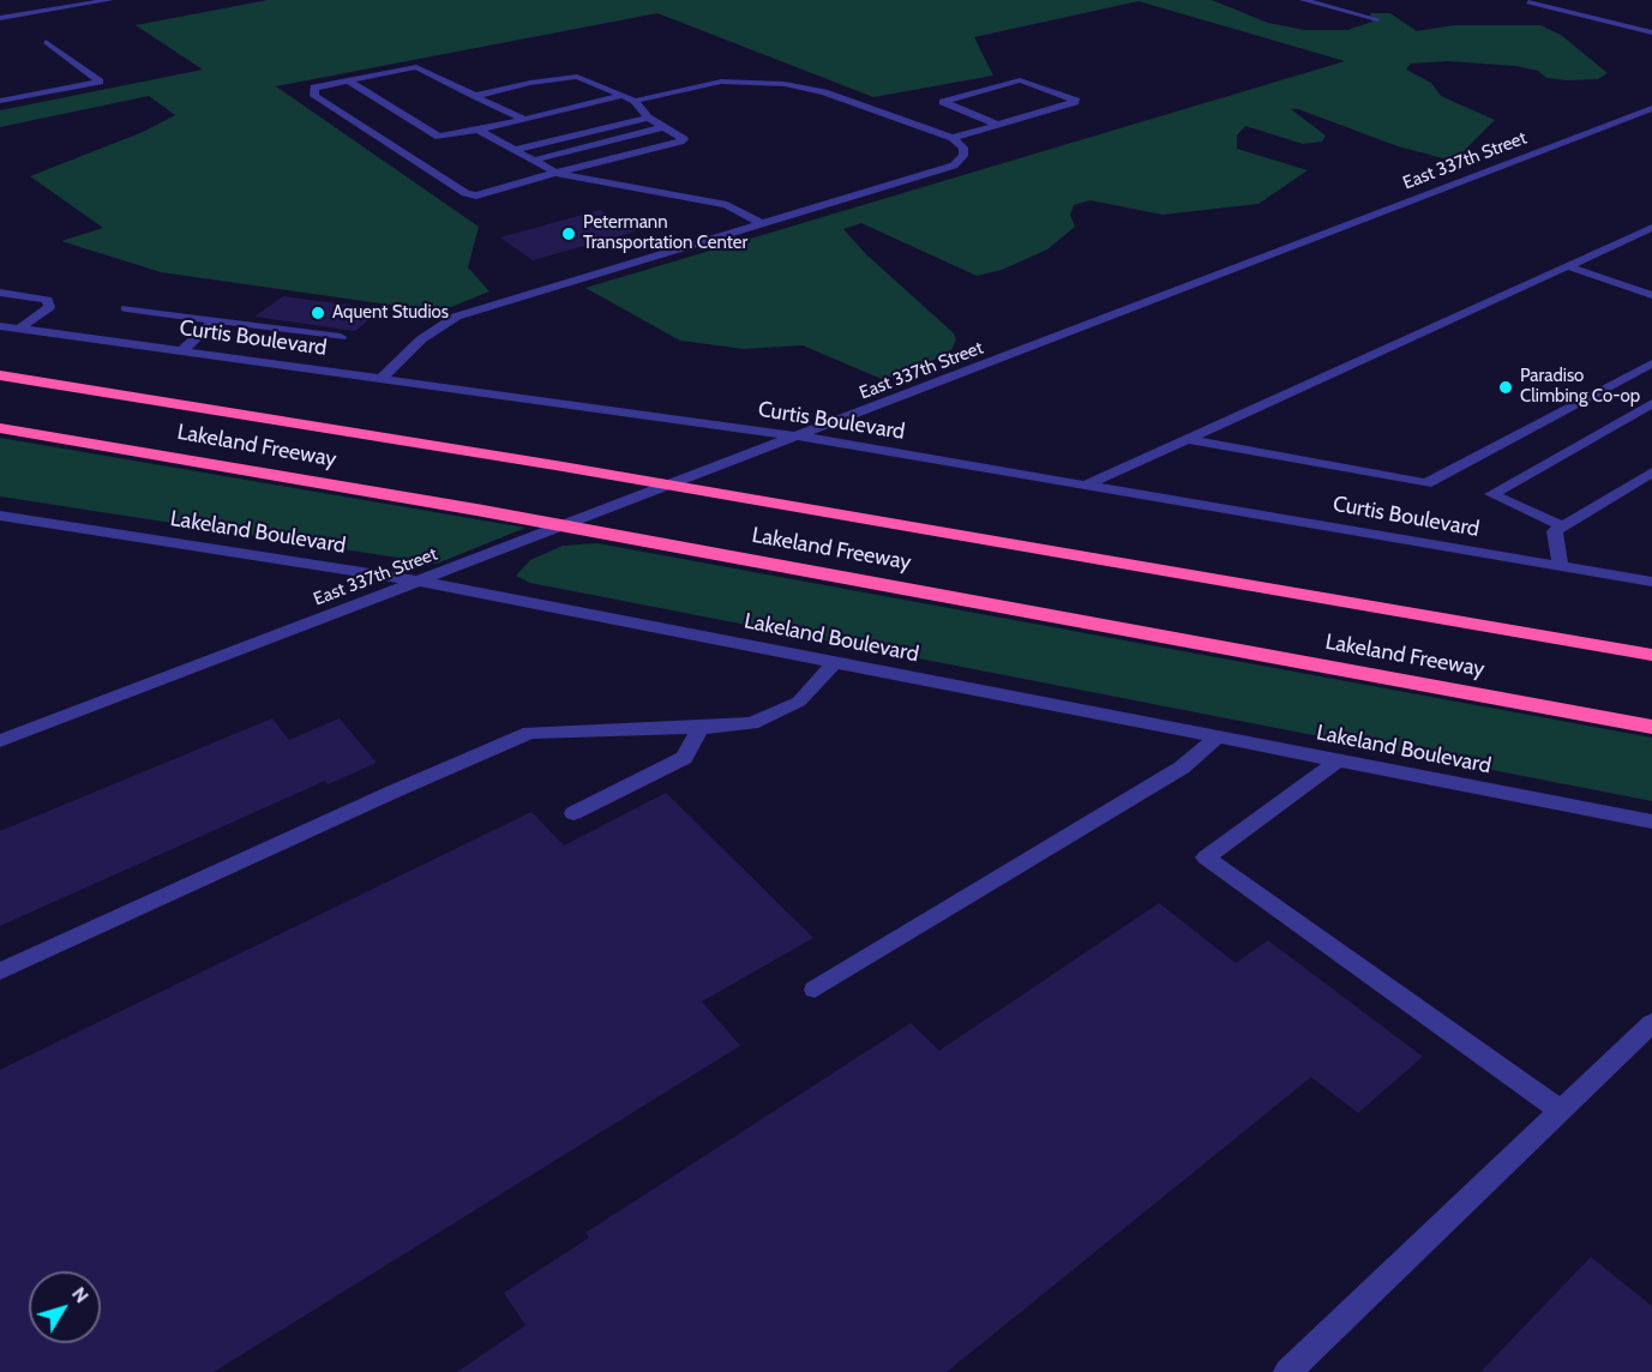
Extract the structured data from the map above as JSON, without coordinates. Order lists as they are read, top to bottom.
{
  "streets": {
    "highway": ["Lakeland Freeway"],
    "street": ["East 337th Street", "Curtis Boulevard", "Lakeland Boulevard"]
  },
  "crossings": [
    ["East 337th Street", "Curtis Boulevard"],
    ["East 337th Street", "Lakeland Boulevard"]
  ],
  "places": ["Petermann Transportation Center", "Aquent Studios", "Paradiso Climbing Co-op"],
  "north": "top right"
}
